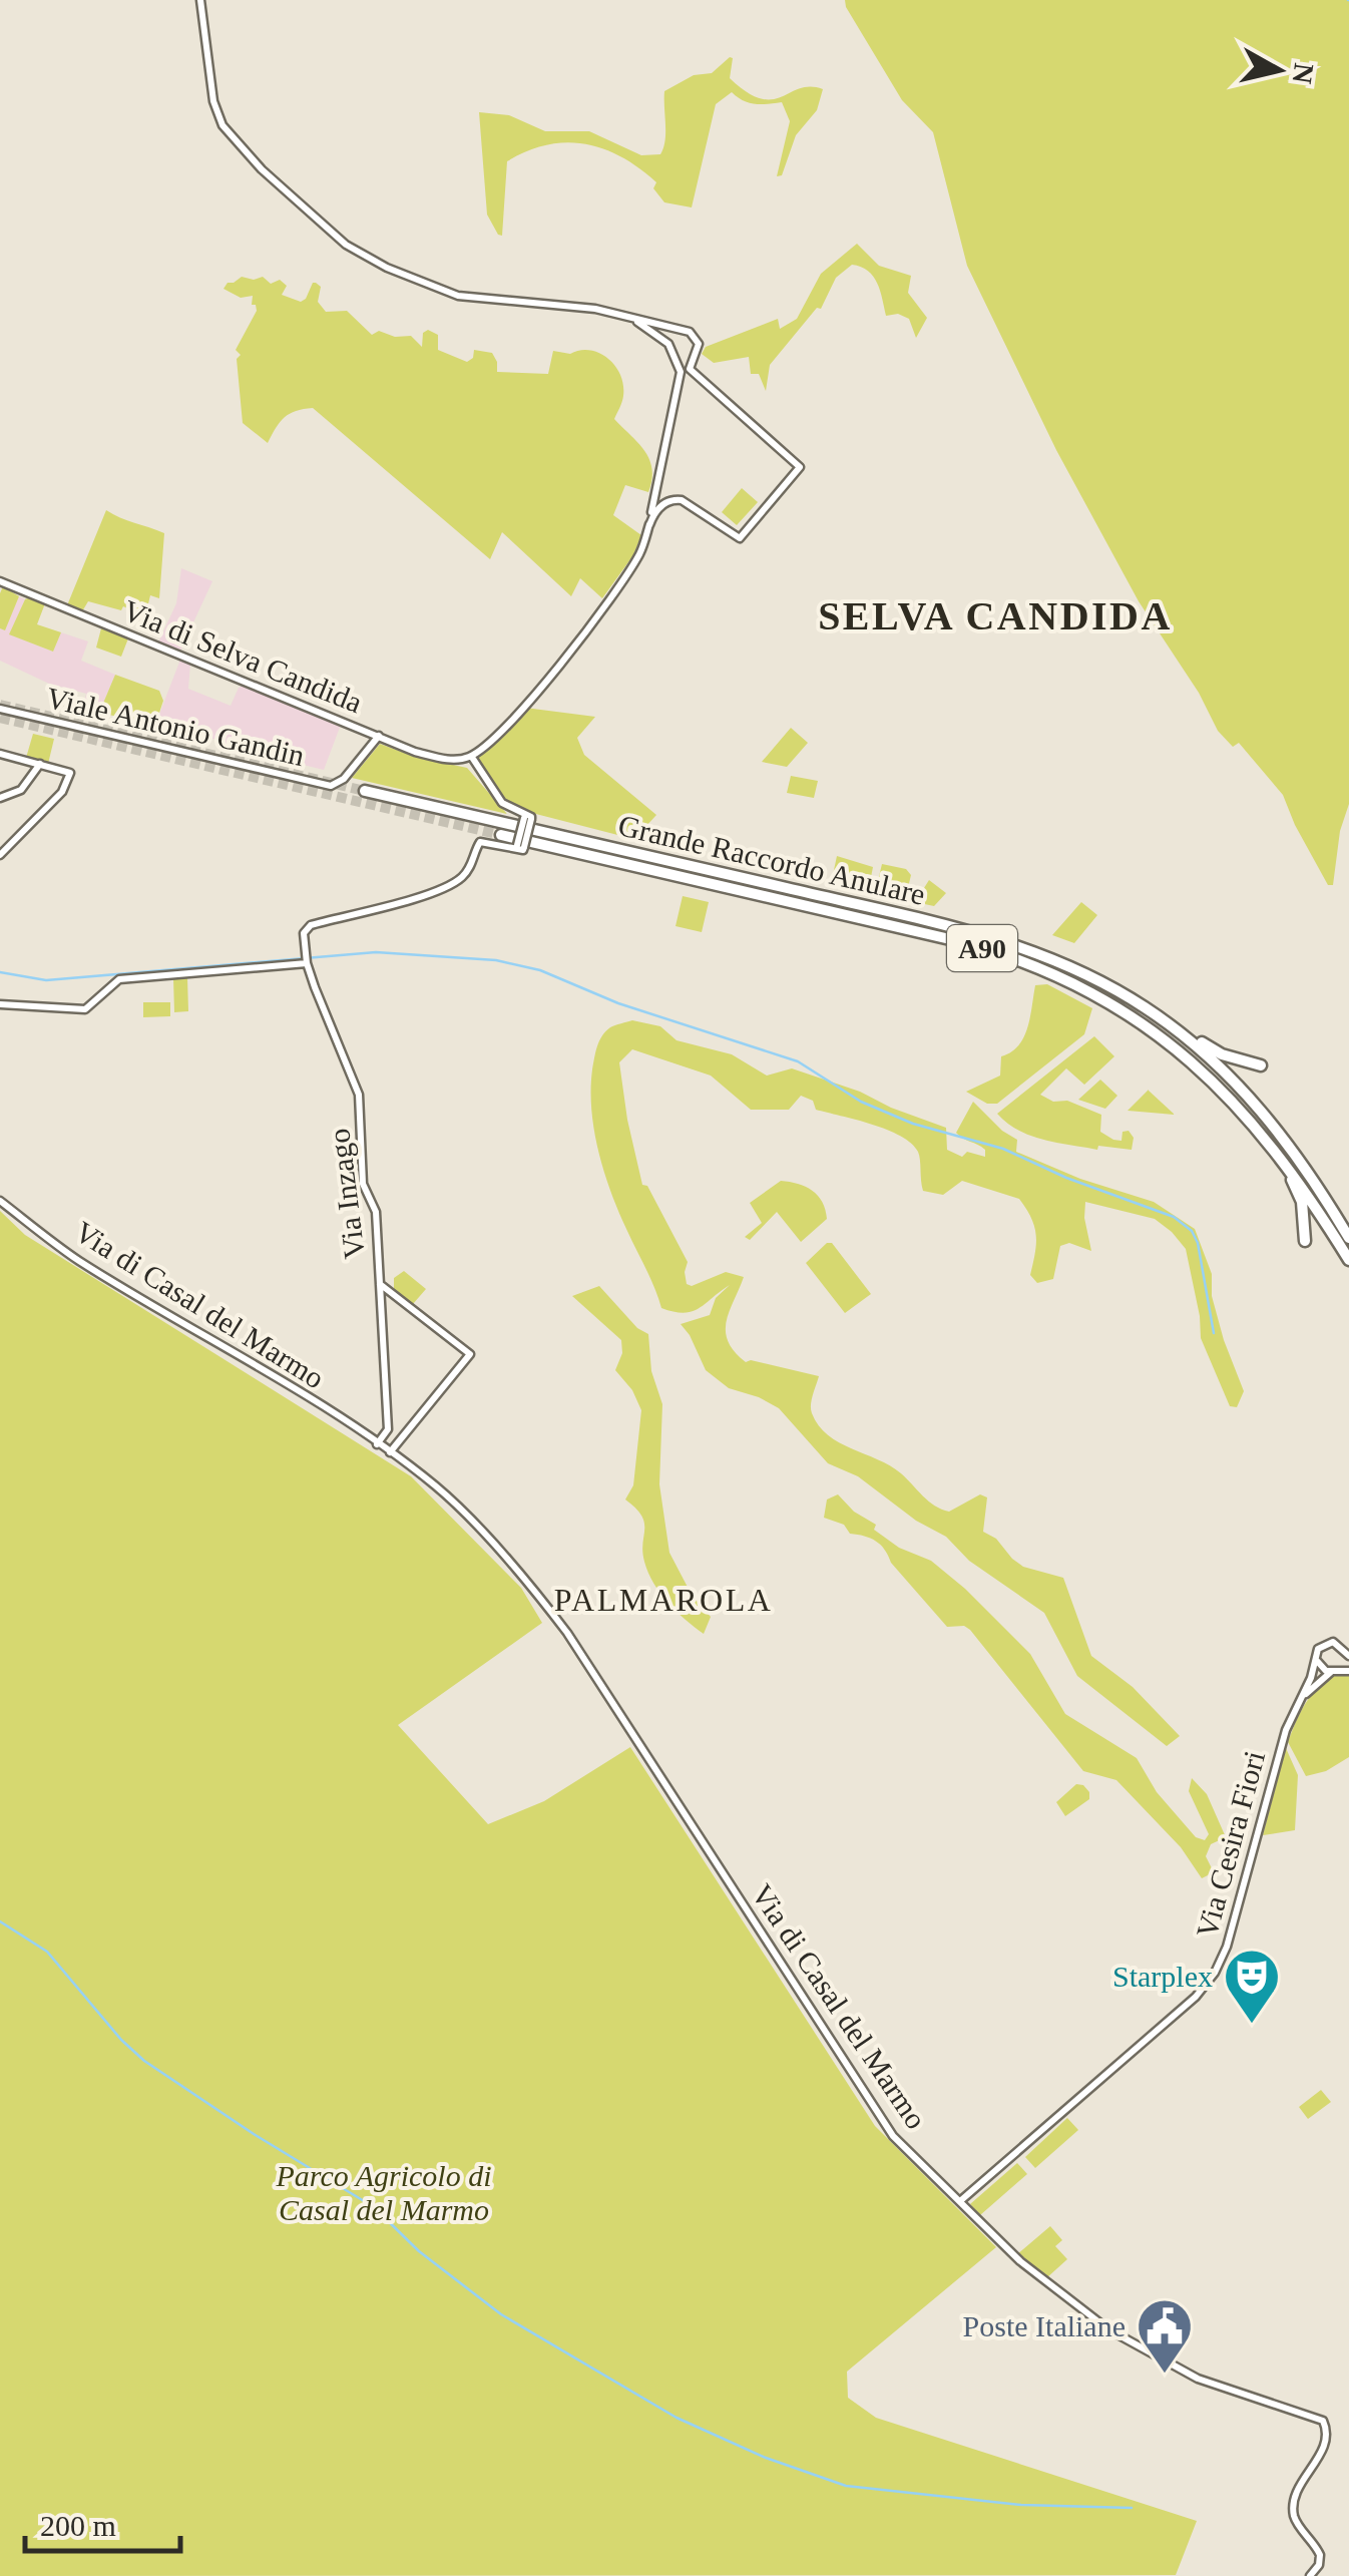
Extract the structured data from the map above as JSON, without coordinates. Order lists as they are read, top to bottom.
{
  "streets": {
    "highway": ["Grande Raccordo Anulare", "A90"],
    "street": [
      "Via di Selva Candida",
      "Viale Antonio Gandin",
      "Via Inzago",
      "Via di Casal del Marmo",
      "Via Cesira Fiori"
    ]
  },
  "crossings": [
    ["Via di Selva Candida", "Viale Antonio Gandin"],
    ["Via di Selva Candida", "Via Inzago"],
    ["Via Inzago", "Via di Casal del Marmo"],
    ["Via di Casal del Marmo", "Via Cesira Fiori"]
  ],
  "districts": ["SELVA CANDIDA", "PALMAROLA"],
  "parks": ["Parco Agricolo di Casal del Marmo"],
  "places": {
    "theatre": ["Starplex"],
    "public building": ["Poste Italiane"]
  },
  "scale_bar": "200 m",
  "north": "right"
}
